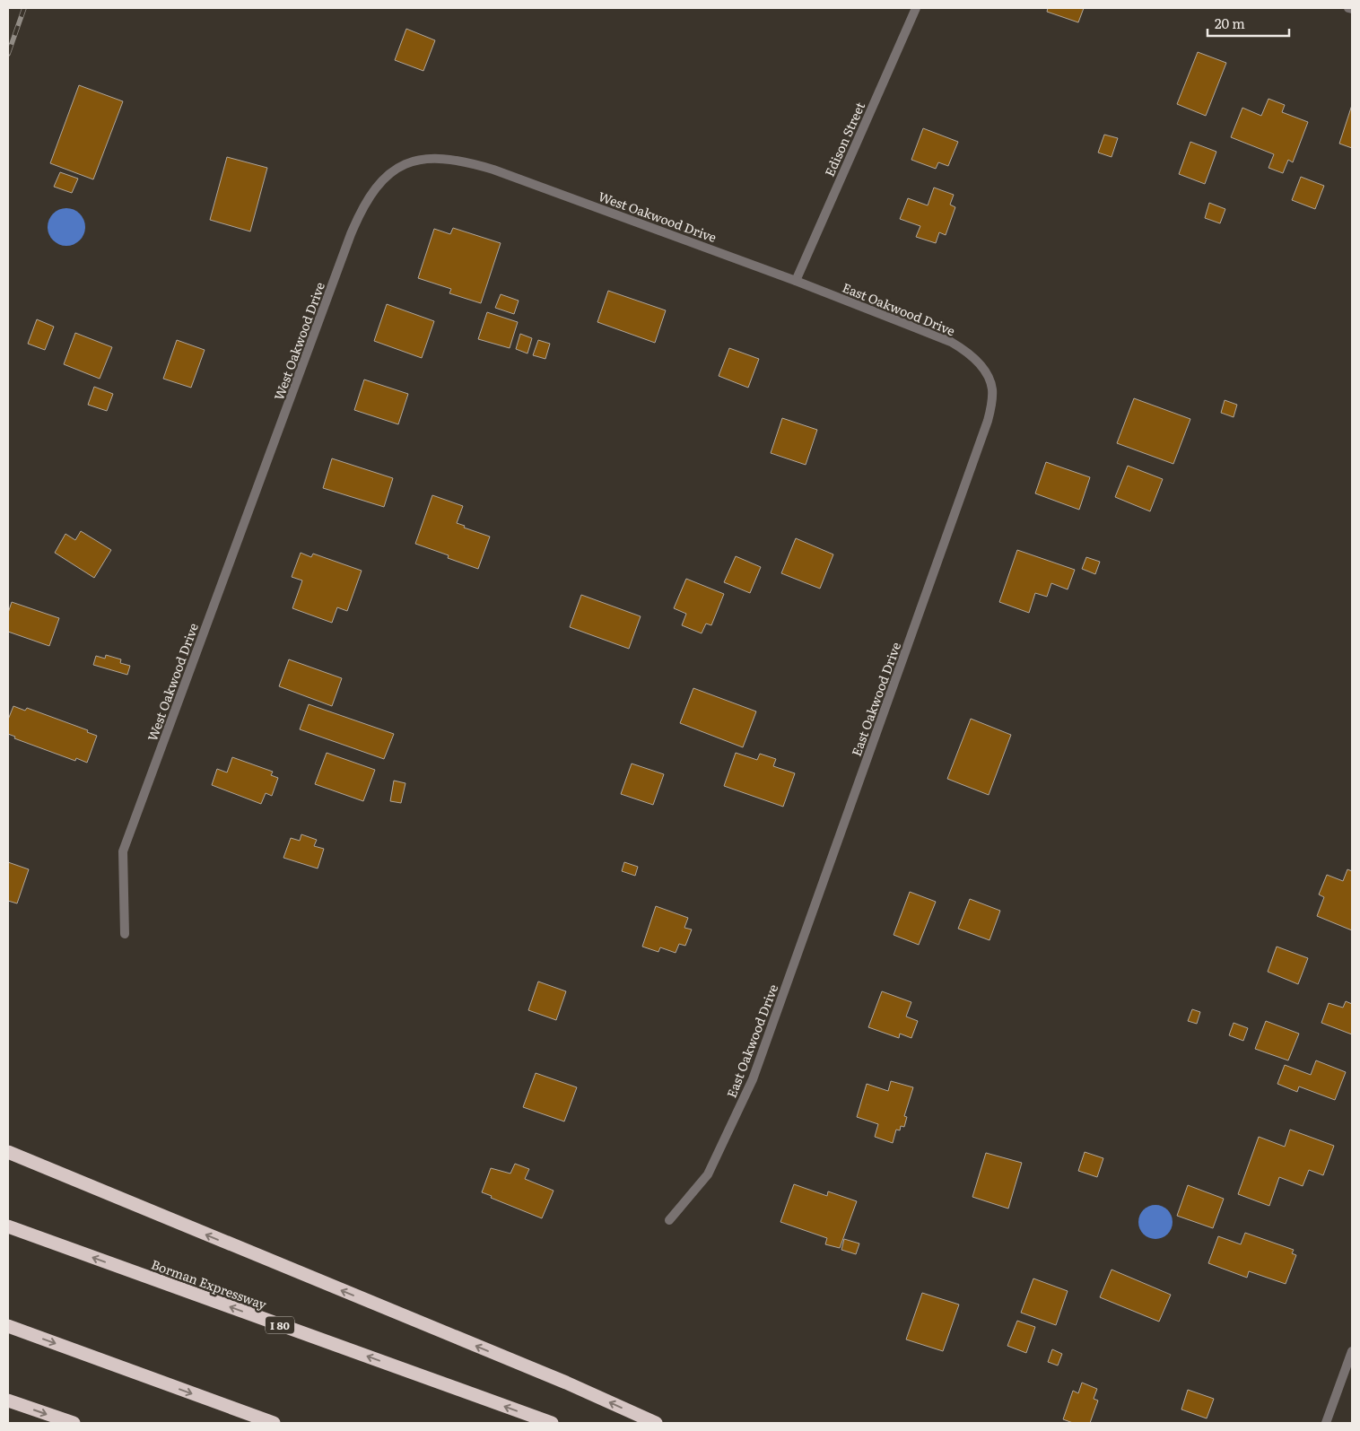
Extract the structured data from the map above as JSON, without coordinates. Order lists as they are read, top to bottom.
{
  "streets": {
    "highway": ["Borman Expressway", "I 80"],
    "street": ["Edison Street", "West Oakwood Drive", "East Oakwood Drive"]
  },
  "crossings": [
    ["Edison Street", "West Oakwood Drive"],
    ["Edison Street", "East Oakwood Drive"],
    ["West Oakwood Drive", "East Oakwood Drive"]
  ],
  "scale_bar": "20 m"
}
